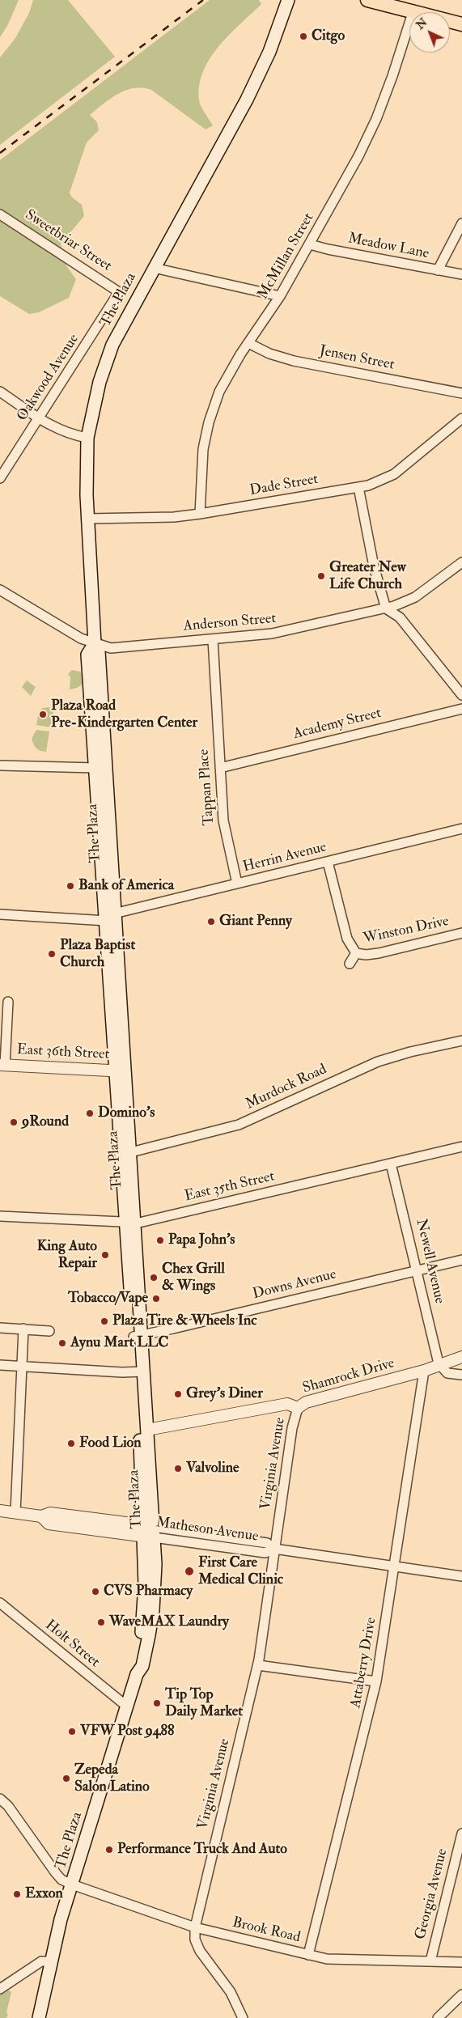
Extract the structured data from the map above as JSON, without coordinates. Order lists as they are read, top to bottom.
{
  "streets": {
    "main road": ["The Plaza"],
    "street": [
      "Sweetbriar Street",
      "Meadow Lane",
      "McMillan Street",
      "Jensen Street",
      "Oakwood Avenue",
      "Dade Street",
      "Anderson Street",
      "Academy Street",
      "Tappan Place",
      "Herrin Avenue",
      "Winston Drive",
      "East 36th Street",
      "Murdock Road",
      "East 35th Street",
      "Newell Avenue",
      "Downs Avenue",
      "Shamrock Drive",
      "Virginia Avenue",
      "Matheson Avenue",
      "Holt Street",
      "Attaberry Drive",
      "Georgia Avenue",
      "Brook Road"
    ]
  },
  "crossings": [
    ["Sweetbriar Street", "Oakwood Avenue"],
    ["Meadow Lane", "McMillan Street"],
    ["McMillan Street", "Jensen Street"],
    ["McMillan Street", "Dade Street"],
    ["The Plaza", "Dade Street"],
    ["The Plaza", "Anderson Street"],
    ["The Plaza", "Herrin Avenue"],
    ["The Plaza", "East 36th Street"],
    ["The Plaza", "Murdock Road"],
    ["The Plaza", "East 35th Street"],
    ["The Plaza", "Downs Avenue"],
    ["The Plaza", "Shamrock Drive"],
    ["The Plaza", "Matheson Avenue"],
    ["The Plaza", "Holt Street"],
    ["The Plaza", "Brook Road"],
    ["Anderson Street", "Tappan Place"],
    ["Academy Street", "Tappan Place"],
    ["Tappan Place", "Herrin Avenue"],
    ["Herrin Avenue", "Winston Drive"],
    ["East 35th Street", "Newell Avenue"],
    ["Newell Avenue", "Downs Avenue"],
    ["Newell Avenue", "Shamrock Drive"],
    ["Shamrock Drive", "Virginia Avenue"],
    ["Shamrock Drive", "Attaberry Drive"],
    ["Virginia Avenue", "Matheson Avenue"],
    ["Virginia Avenue", "Brook Road"],
    ["Matheson Avenue", "Attaberry Drive"],
    ["Attaberry Drive", "Brook Road"],
    ["Georgia Avenue", "Brook Road"]
  ],
  "places": [
    "Citgo",
    "Greater New Life Church",
    "Plaza Road Pre-Kindergarten Center",
    "Bank of America",
    "Giant Penny",
    "Plaza Baptist Church",
    "Domino's",
    "9Round",
    "Papa John's",
    "King Auto Repair",
    "Chex Grill & Wings",
    "Tobacco/Vape",
    "Plaza Tire & Wheels Inc",
    "Aynu Mart LLC",
    "Grey's Diner",
    "Food Lion",
    "Valvoline",
    "First Care Medical Clinic",
    "CVS Pharmacy",
    "WaveMAX Laundry",
    "Tip Top Daily Market",
    "VFW Post 9488",
    "Zepeda Salon Latino",
    "Performance Truck And Auto",
    "Exxon"
  ],
  "north": "top left"
}
